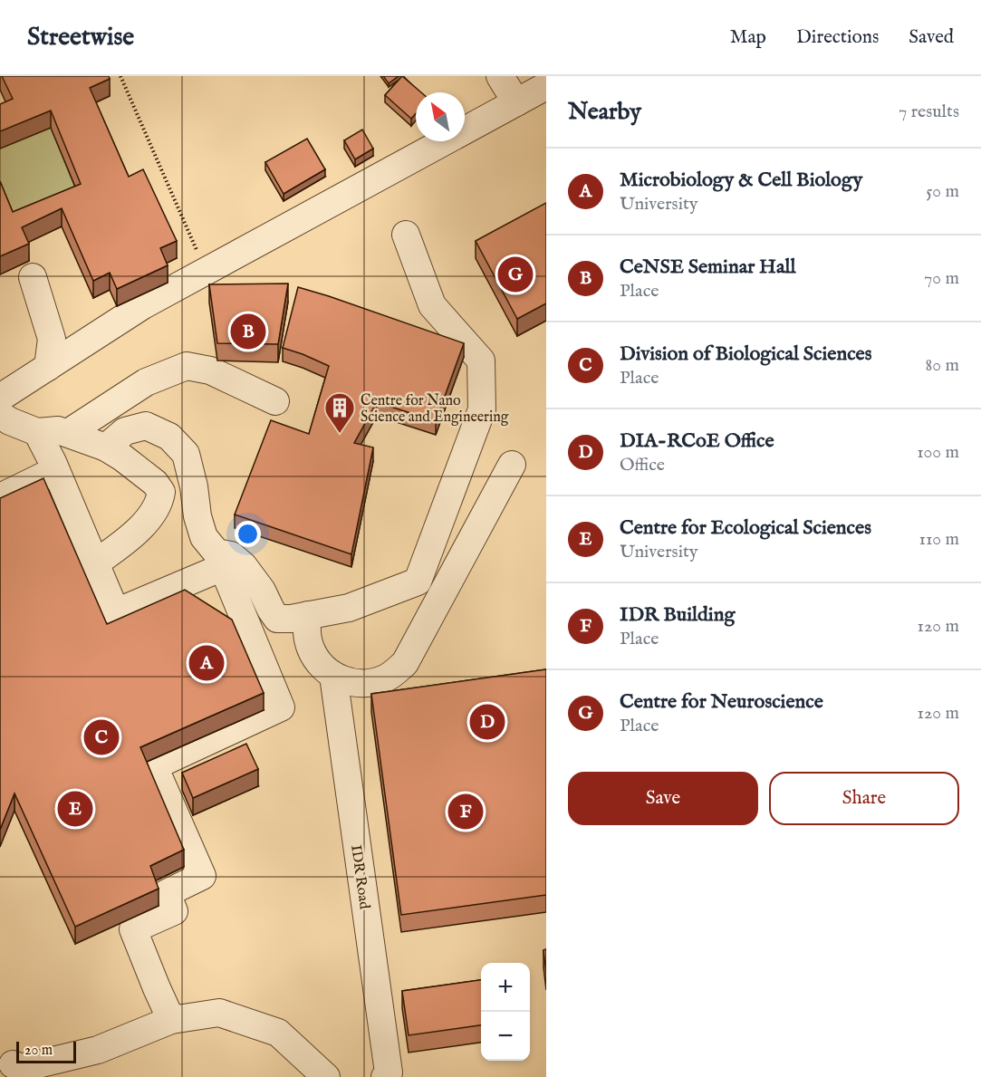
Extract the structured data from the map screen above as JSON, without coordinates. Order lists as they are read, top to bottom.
{
  "streets": {
    "lane": ["IDR Road"]
  },
  "places": {
    "building": ["Centre for Nano Science and Engineering"]
  },
  "scale_bar": "20 m",
  "north": "top left",
  "page": {
    "header": "Streetwise",
    "nav": ["Map", "Directions", "Saved"],
    "heading": ["Nearby", "7 results"],
    "list": [
      {
        "mark": "A",
        "name": "Microbiology & Cell Biology",
        "note": "University",
        "value": "50 m"
      },
      {
        "mark": "B",
        "name": "CeNSE Seminar Hall",
        "note": "Place",
        "value": "70 m"
      },
      {
        "mark": "C",
        "name": "Division of Biological Sciences",
        "note": "Place",
        "value": "80 m"
      },
      {
        "mark": "D",
        "name": "DIA-RCoE Office",
        "note": "Office",
        "value": "100 m"
      },
      {
        "mark": "E",
        "name": "Centre for Ecological Sciences",
        "note": "University",
        "value": "110 m"
      },
      {
        "mark": "F",
        "name": "IDR Building",
        "note": "Place",
        "value": "120 m"
      },
      {
        "mark": "G",
        "name": "Centre for Neuroscience",
        "note": "Place",
        "value": "120 m"
      }
    ],
    "pins": [
      "G",
      "B",
      "A",
      "D",
      "C",
      "E",
      "F"
    ],
    "buttons": ["Save", "Share"],
    "map_buttons": ["+", "−"],
    "scale": "20 m"
  }
}
